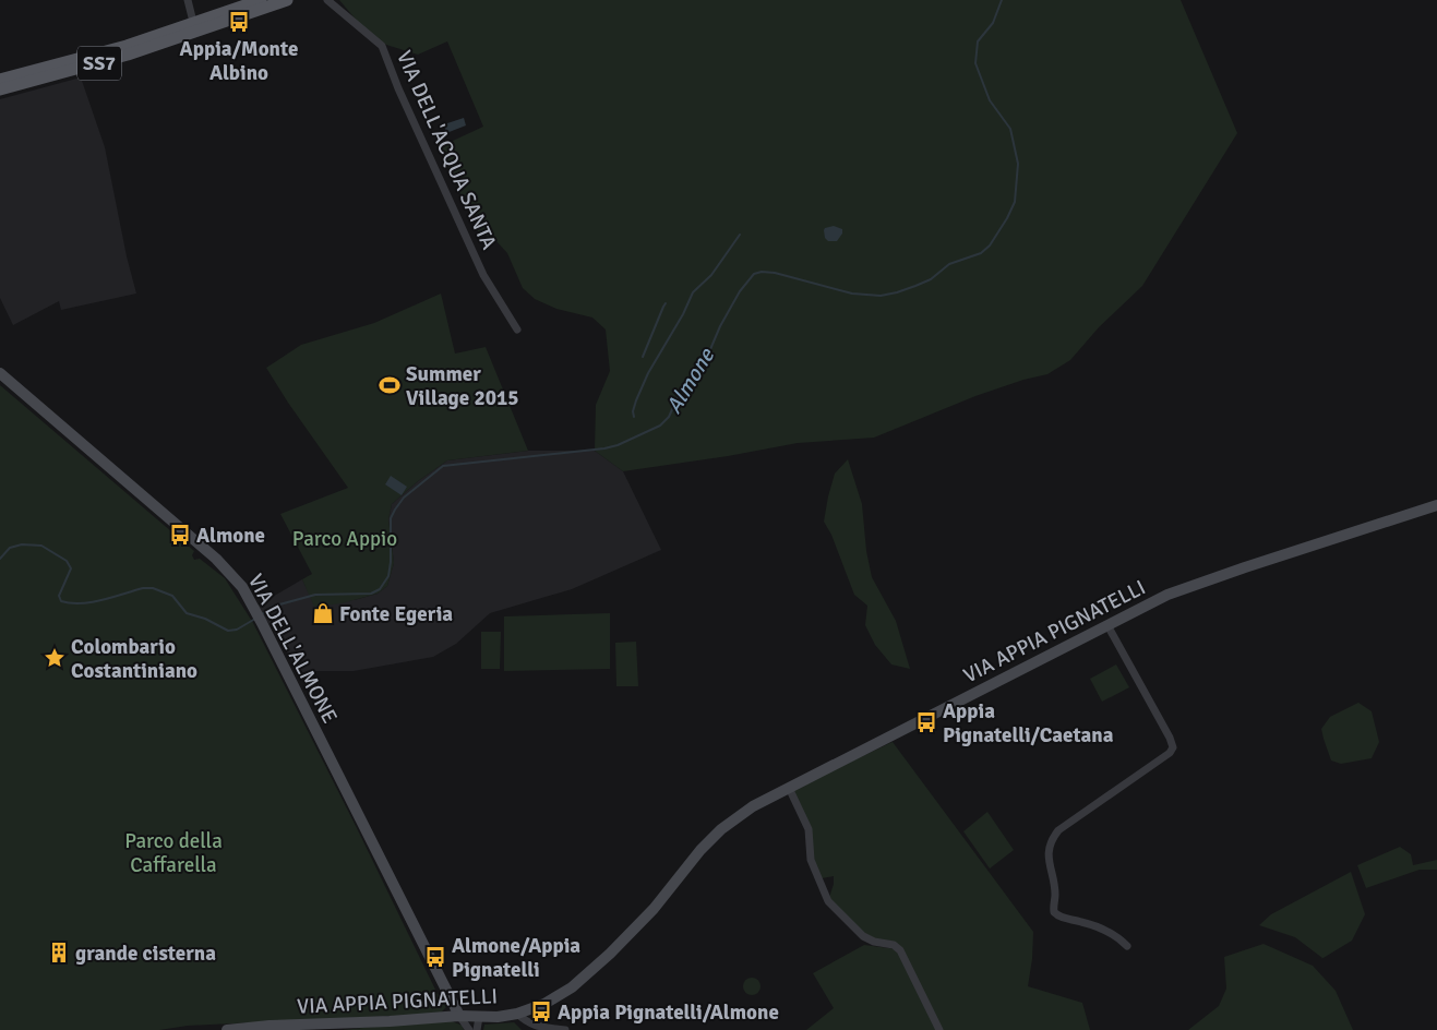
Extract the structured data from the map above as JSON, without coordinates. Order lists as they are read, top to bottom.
{
  "streets": {
    "main road": ["SS7"],
    "street": ["VIA DELL'ACQUA SANTA", "VIA APPIA PIGNATELLI", "VIA DELL'ALMONE"]
  },
  "crossings": [
    ["VIA APPIA PIGNATELLI", "VIA DELL'ALMONE"]
  ],
  "water": ["Almone"],
  "parks": ["Parco Appio", "Parco della Caffarella"],
  "places": {
    "bus stop": [
      "Appia/Monte Albino",
      "Almone",
      "Appia Pignatelli/Caetana",
      "Almone/Appia Pignatelli",
      "Appia Pignatelli/Almone"
    ],
    "sports": ["Summer Village 2015"],
    "shop": ["Fonte Egeria"],
    "place": ["Colombario Costantiniano"],
    "building": ["grande cisterna"]
  }
}
